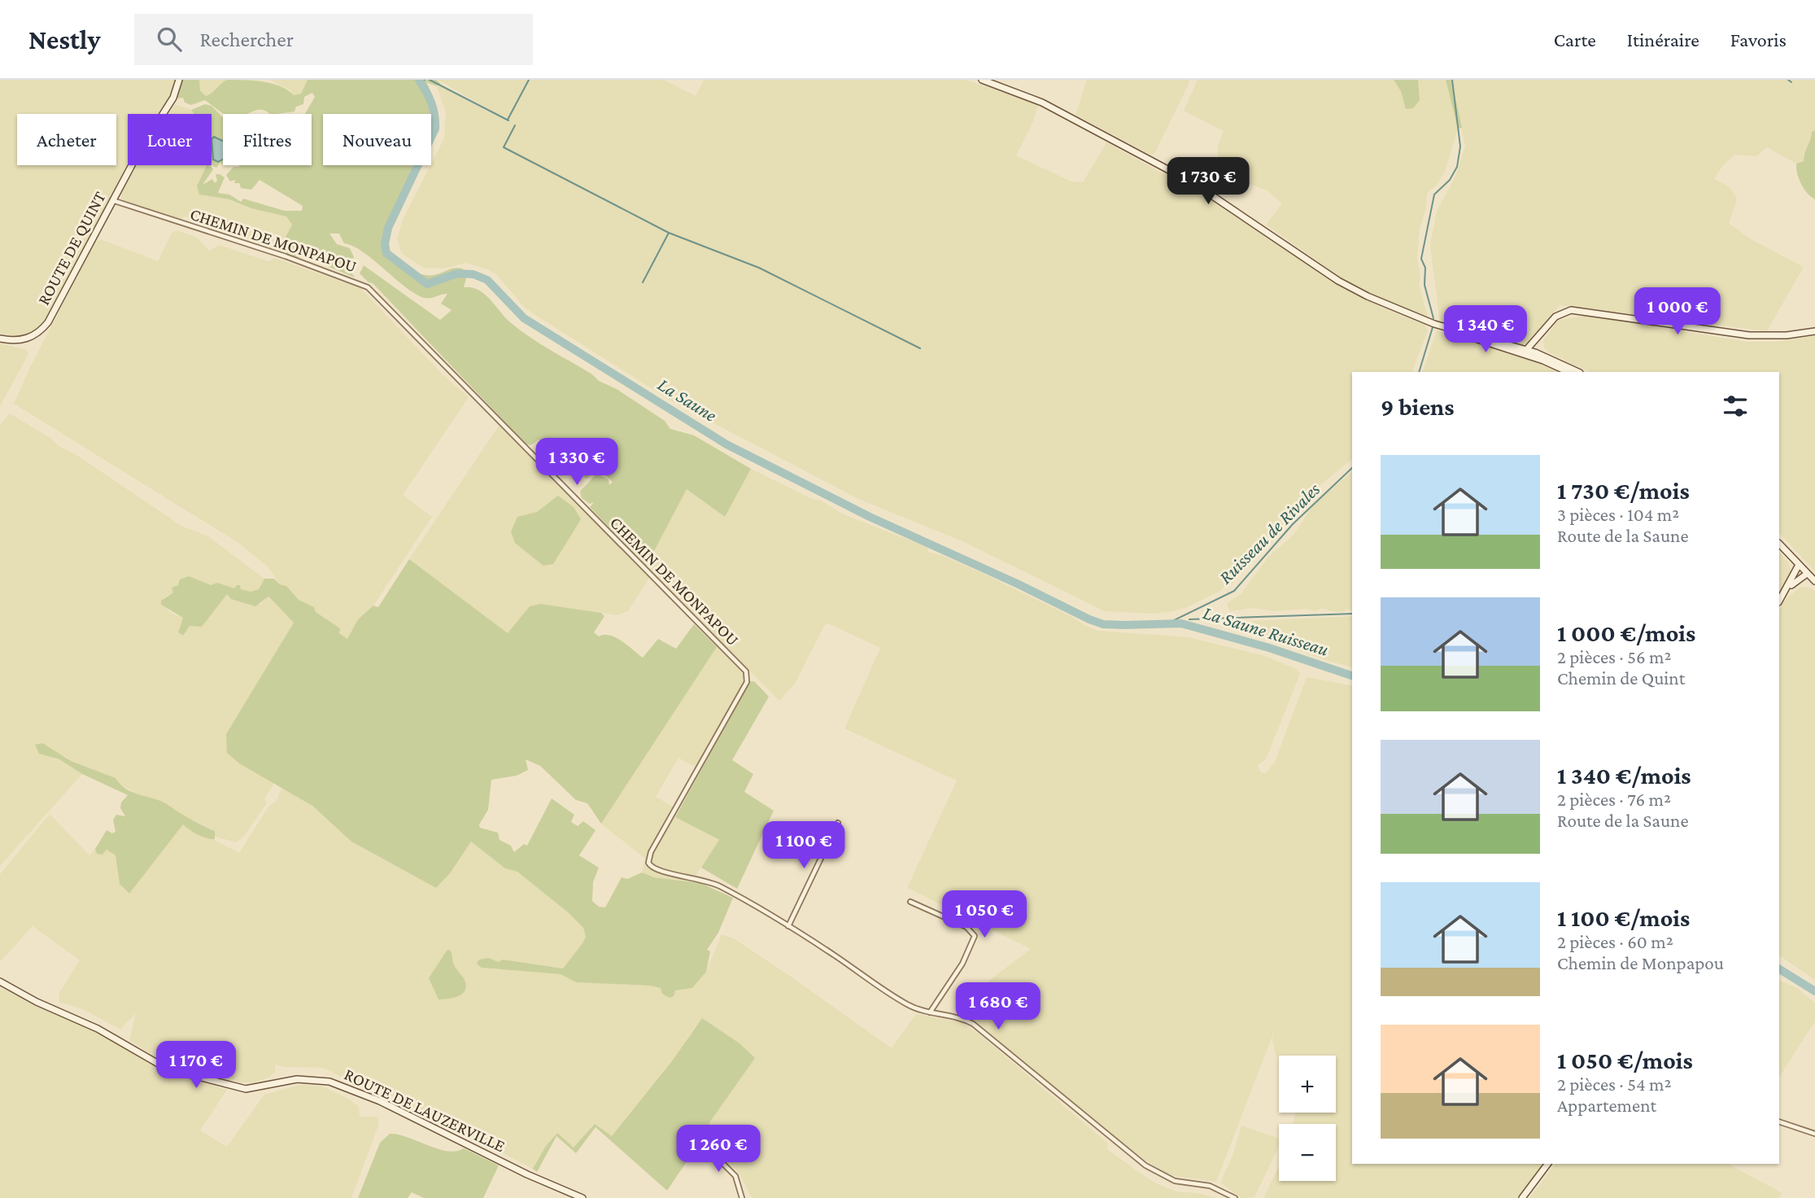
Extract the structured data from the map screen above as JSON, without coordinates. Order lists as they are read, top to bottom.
{
  "streets": {
    "street": ["CHEMIN DE MONPAPOU", "ROUTE DE QUINT", "ROUTE DE LAUZERVILLE"]
  },
  "crossings": [
    ["CHEMIN DE MONPAPOU", "ROUTE DE QUINT"]
  ],
  "water": ["La Saune", "Ruisseau de Rivales", "La Saune Ruisseau"],
  "page": {
    "header": "Nestly",
    "search": "Rechercher",
    "nav": ["Carte", "Itinéraire", "Favoris"],
    "chip": [
      "Acheter",
      "Louer",
      "Filtres",
      "Nouveau"
    ],
    "price": [
      "1 730 €",
      "1 000 €",
      "1 340 €",
      "1 330 €",
      "1 100 €",
      "1 050 €",
      "1 680 €",
      "1 170 €",
      "1 260 €"
    ],
    "heading": "9 biens",
    "list": [
      {
        "name": "1 730 €/mois",
        "note": "3 pièces · 104 m² · Route de la Saune"
      },
      {
        "name": "1 000 €/mois",
        "note": "2 pièces · 56 m² · Chemin de Quint"
      },
      {
        "name": "1 340 €/mois",
        "note": "2 pièces · 76 m² · Route de la Saune"
      },
      {
        "name": "1 100 €/mois",
        "note": "2 pièces · 60 m² · Chemin de Monpapou"
      },
      {
        "name": "1 050 €/mois",
        "note": "2 pièces · 54 m² · Appartement"
      }
    ],
    "map_buttons": ["+", "−"]
  }
}
